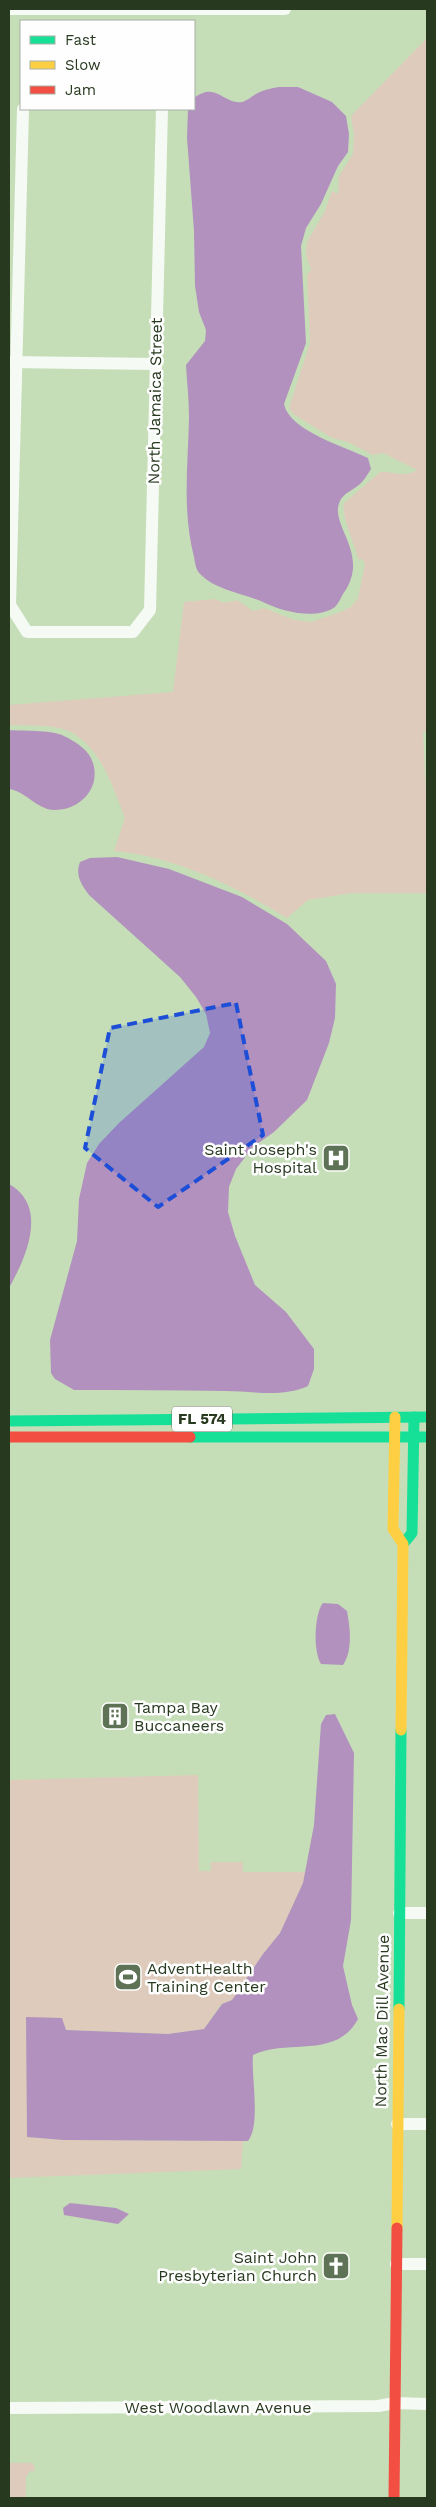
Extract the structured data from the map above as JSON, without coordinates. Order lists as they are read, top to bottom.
{
  "streets": {
    "street": [
      "North Jamaica Street",
      "FL 574",
      "North Mac Dill Avenue",
      "West Woodlawn Avenue"
    ]
  },
  "crossings": [
    ["FL 574", "North Mac Dill Avenue"],
    ["North Mac Dill Avenue", "West Woodlawn Avenue"]
  ],
  "places": {
    "hospital": ["Saint Joseph's Hospital"],
    "building": ["Tampa Bay Buccaneers"],
    "sports": ["AdventHealth Training Center"],
    "church": ["Saint John Presbyterian Church"]
  },
  "legend": ["Fast", "Slow", "Jam"]
}
